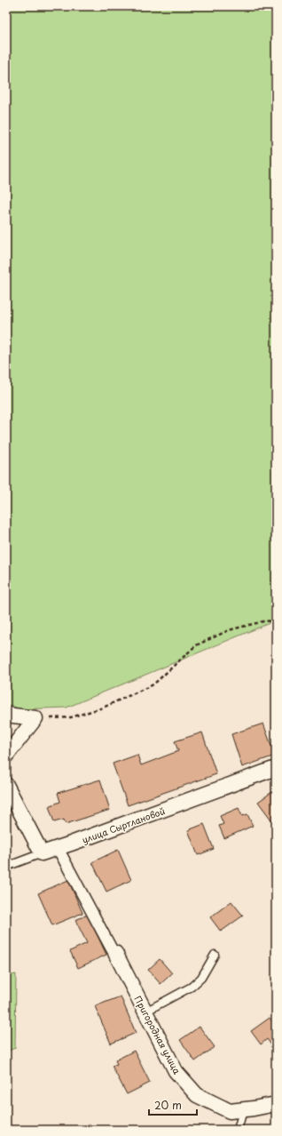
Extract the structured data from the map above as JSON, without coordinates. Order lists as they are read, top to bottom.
{
  "streets": {
    "street": ["улица Сыртлановой", "Пригородная улица"]
  },
  "scale_bar": "20 m"
}
